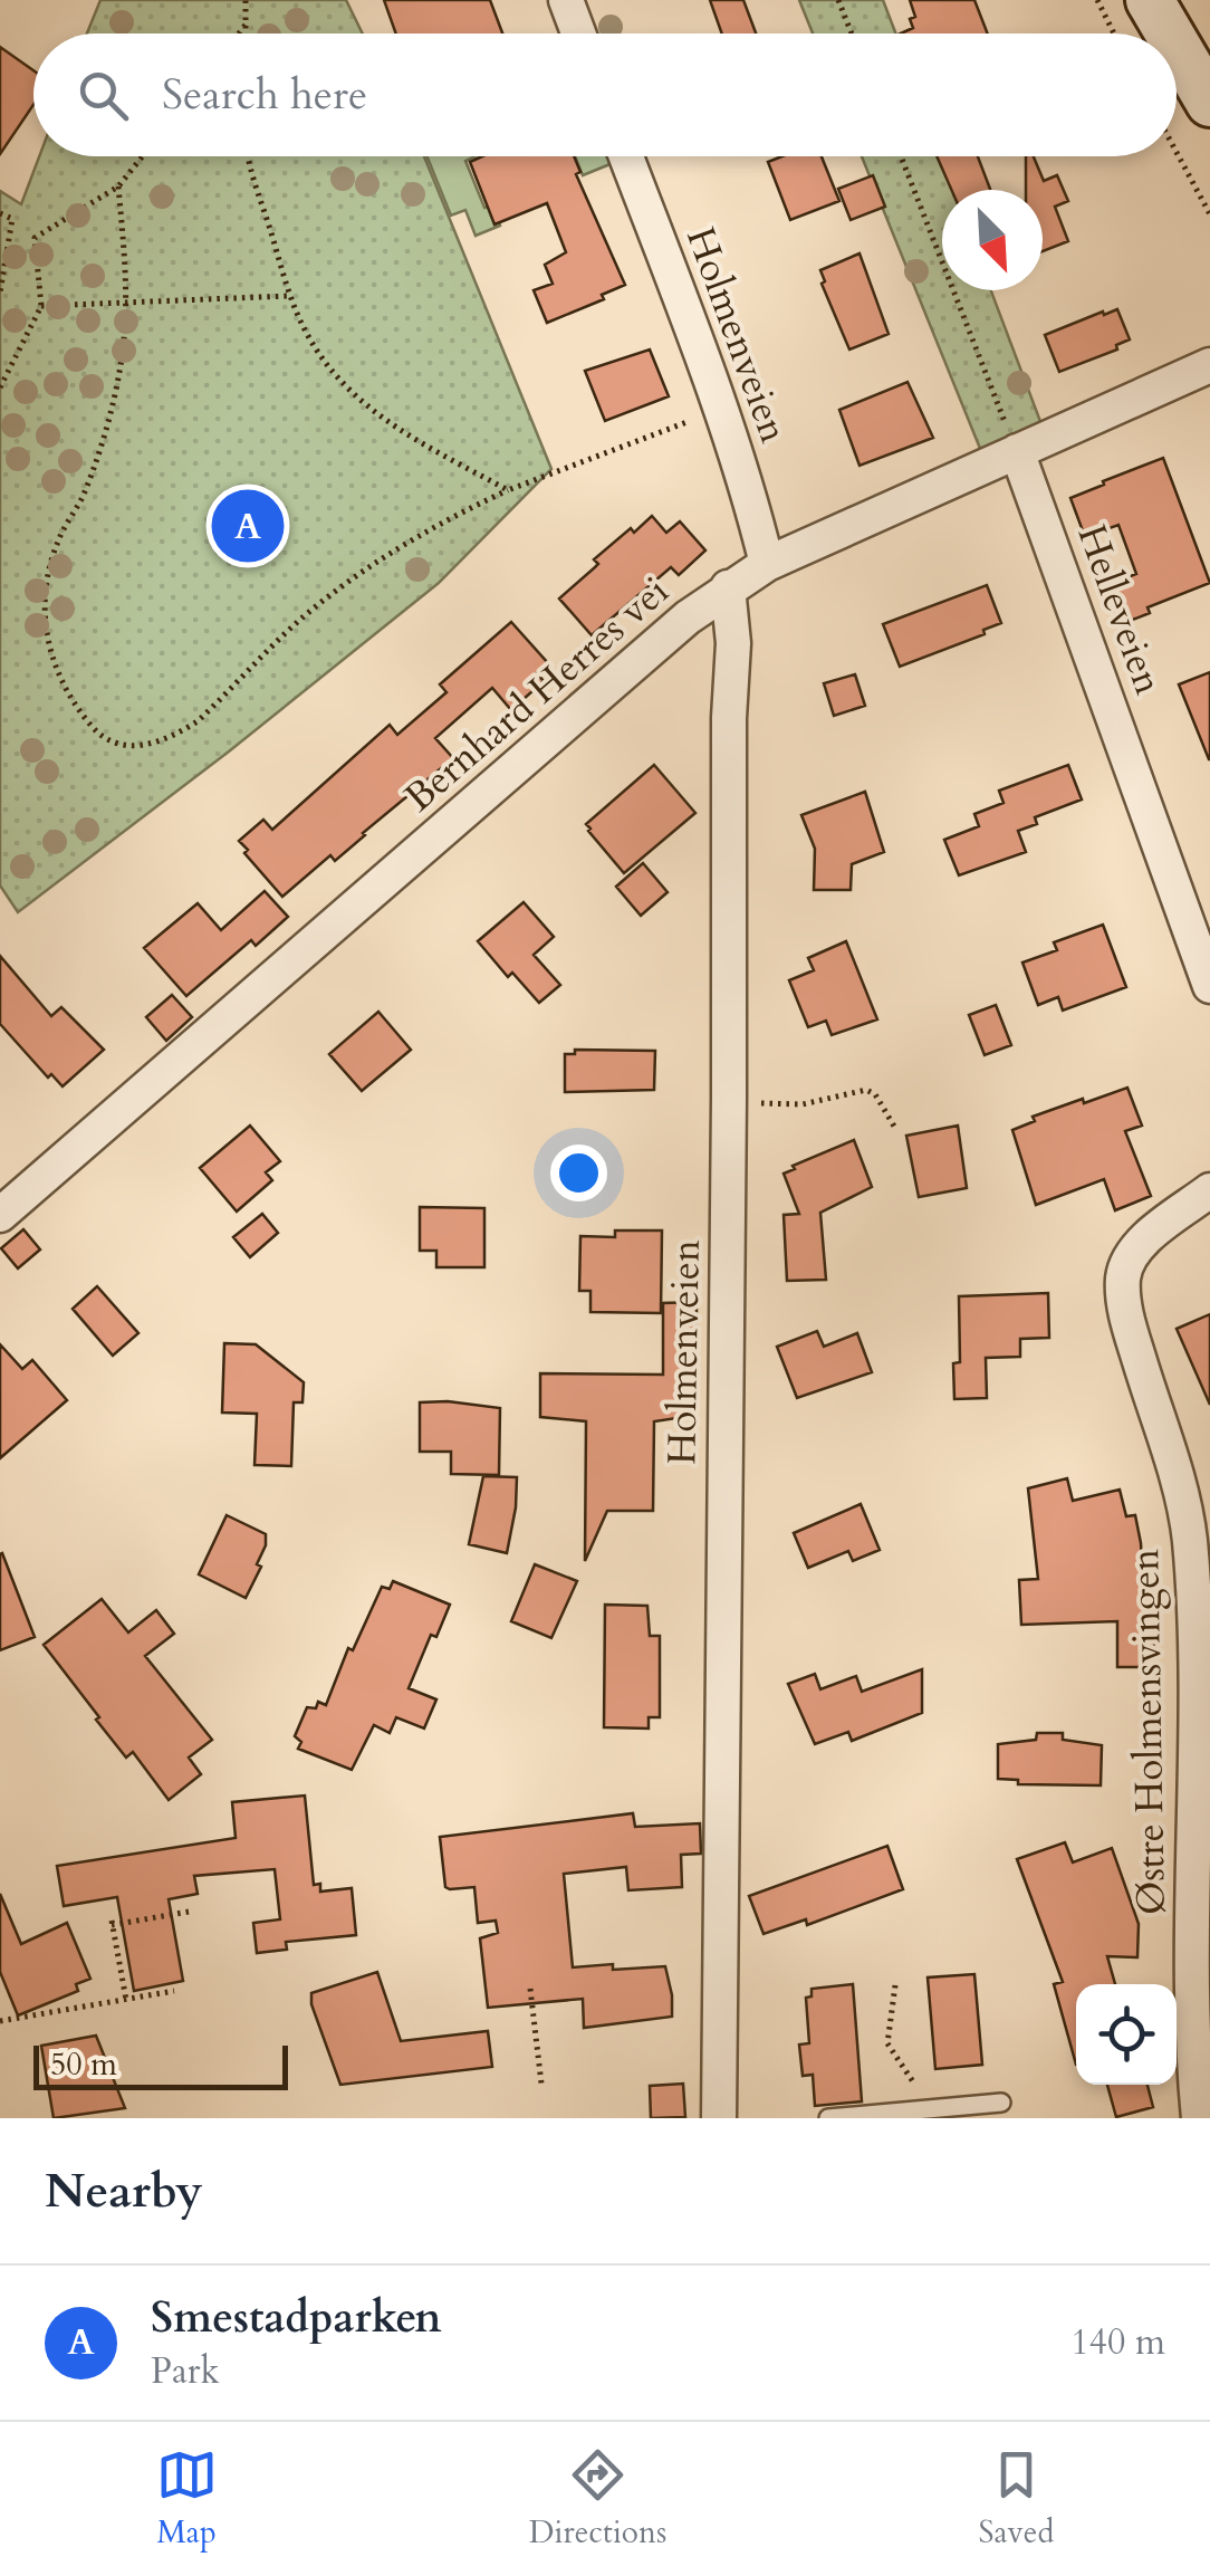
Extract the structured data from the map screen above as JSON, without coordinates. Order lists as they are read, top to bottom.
{
  "streets": {
    "street": [
      "Holmenveien",
      "Helleveien",
      "Bernhard Herres vei",
      "Østre Holmensvingen"
    ]
  },
  "crossings": [
    ["Holmenveien", "Bernhard Herres vei"],
    ["Helleveien", "Bernhard Herres vei"]
  ],
  "scale_bar": "50 m",
  "north": "bottom right",
  "page": {
    "search": "Search here",
    "pins": "A",
    "scale": "50 m",
    "heading": "Nearby",
    "list": [
      {
        "mark": "A",
        "name": "Smestadparken",
        "note": "Park",
        "value": "140 m"
      }
    ],
    "nav": ["Map", "Directions", "Saved"]
  }
}
